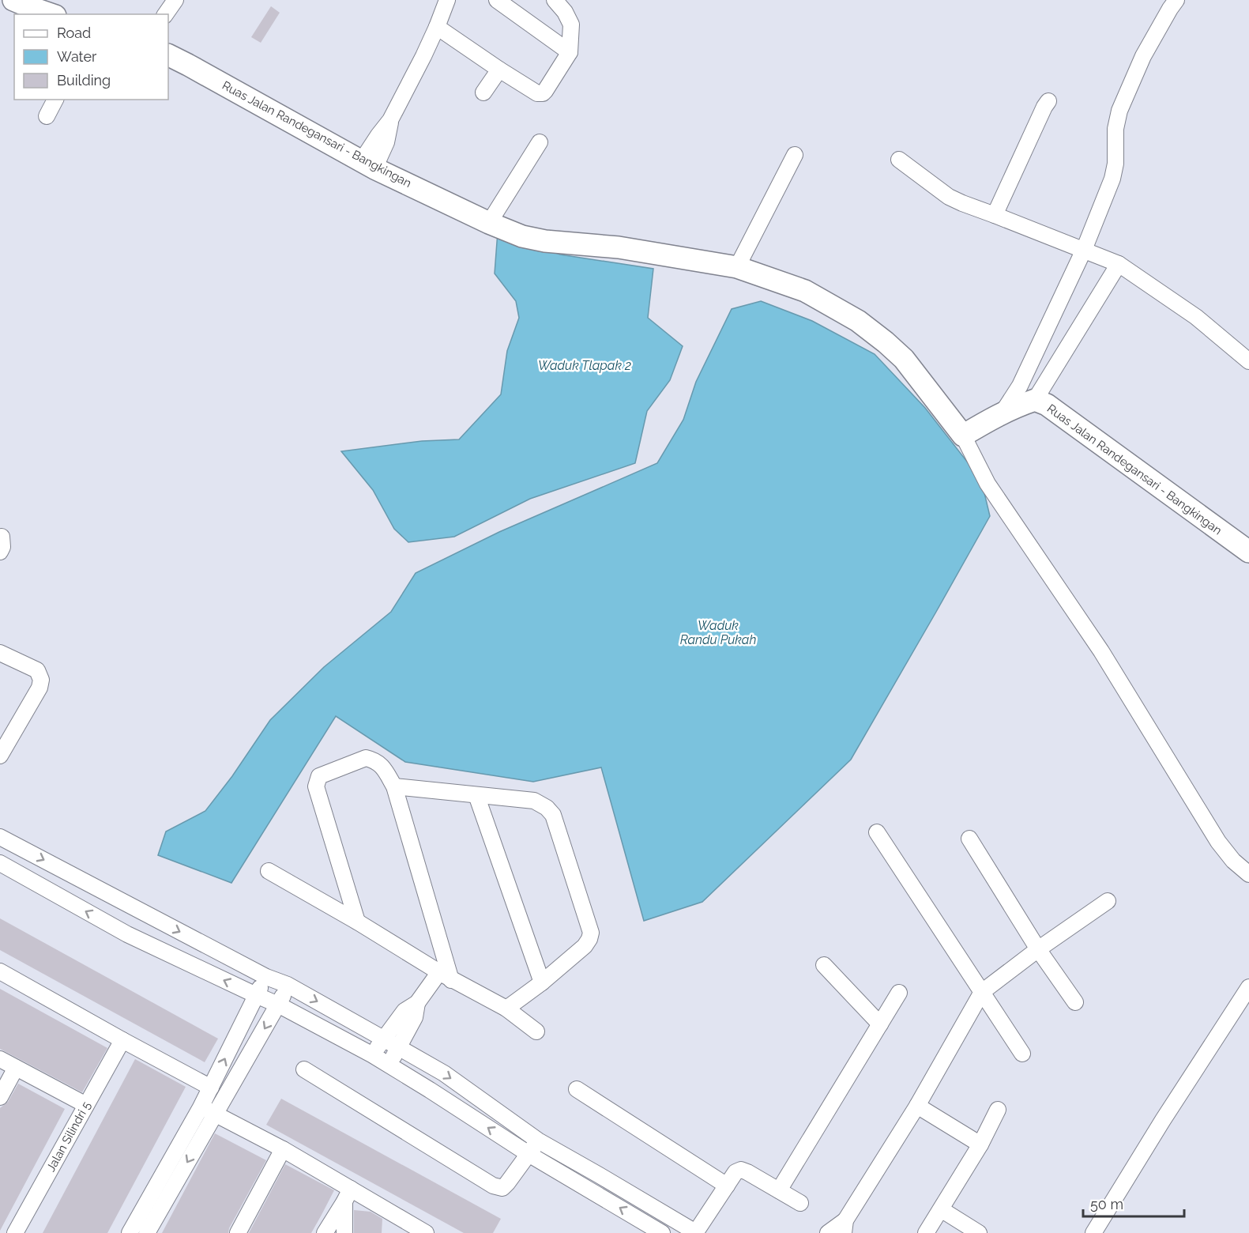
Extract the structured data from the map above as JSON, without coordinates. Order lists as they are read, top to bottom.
{
  "streets": {
    "main road": ["Ruas Jalan Randegansari - Bangkingan"],
    "street": ["Jalan Silindri 5"]
  },
  "water": ["Waduk Tlapak 2", "Waduk Randu Pukah"],
  "legend": ["Road", "Water", "Building"],
  "scale_bar": "50 m"
}
